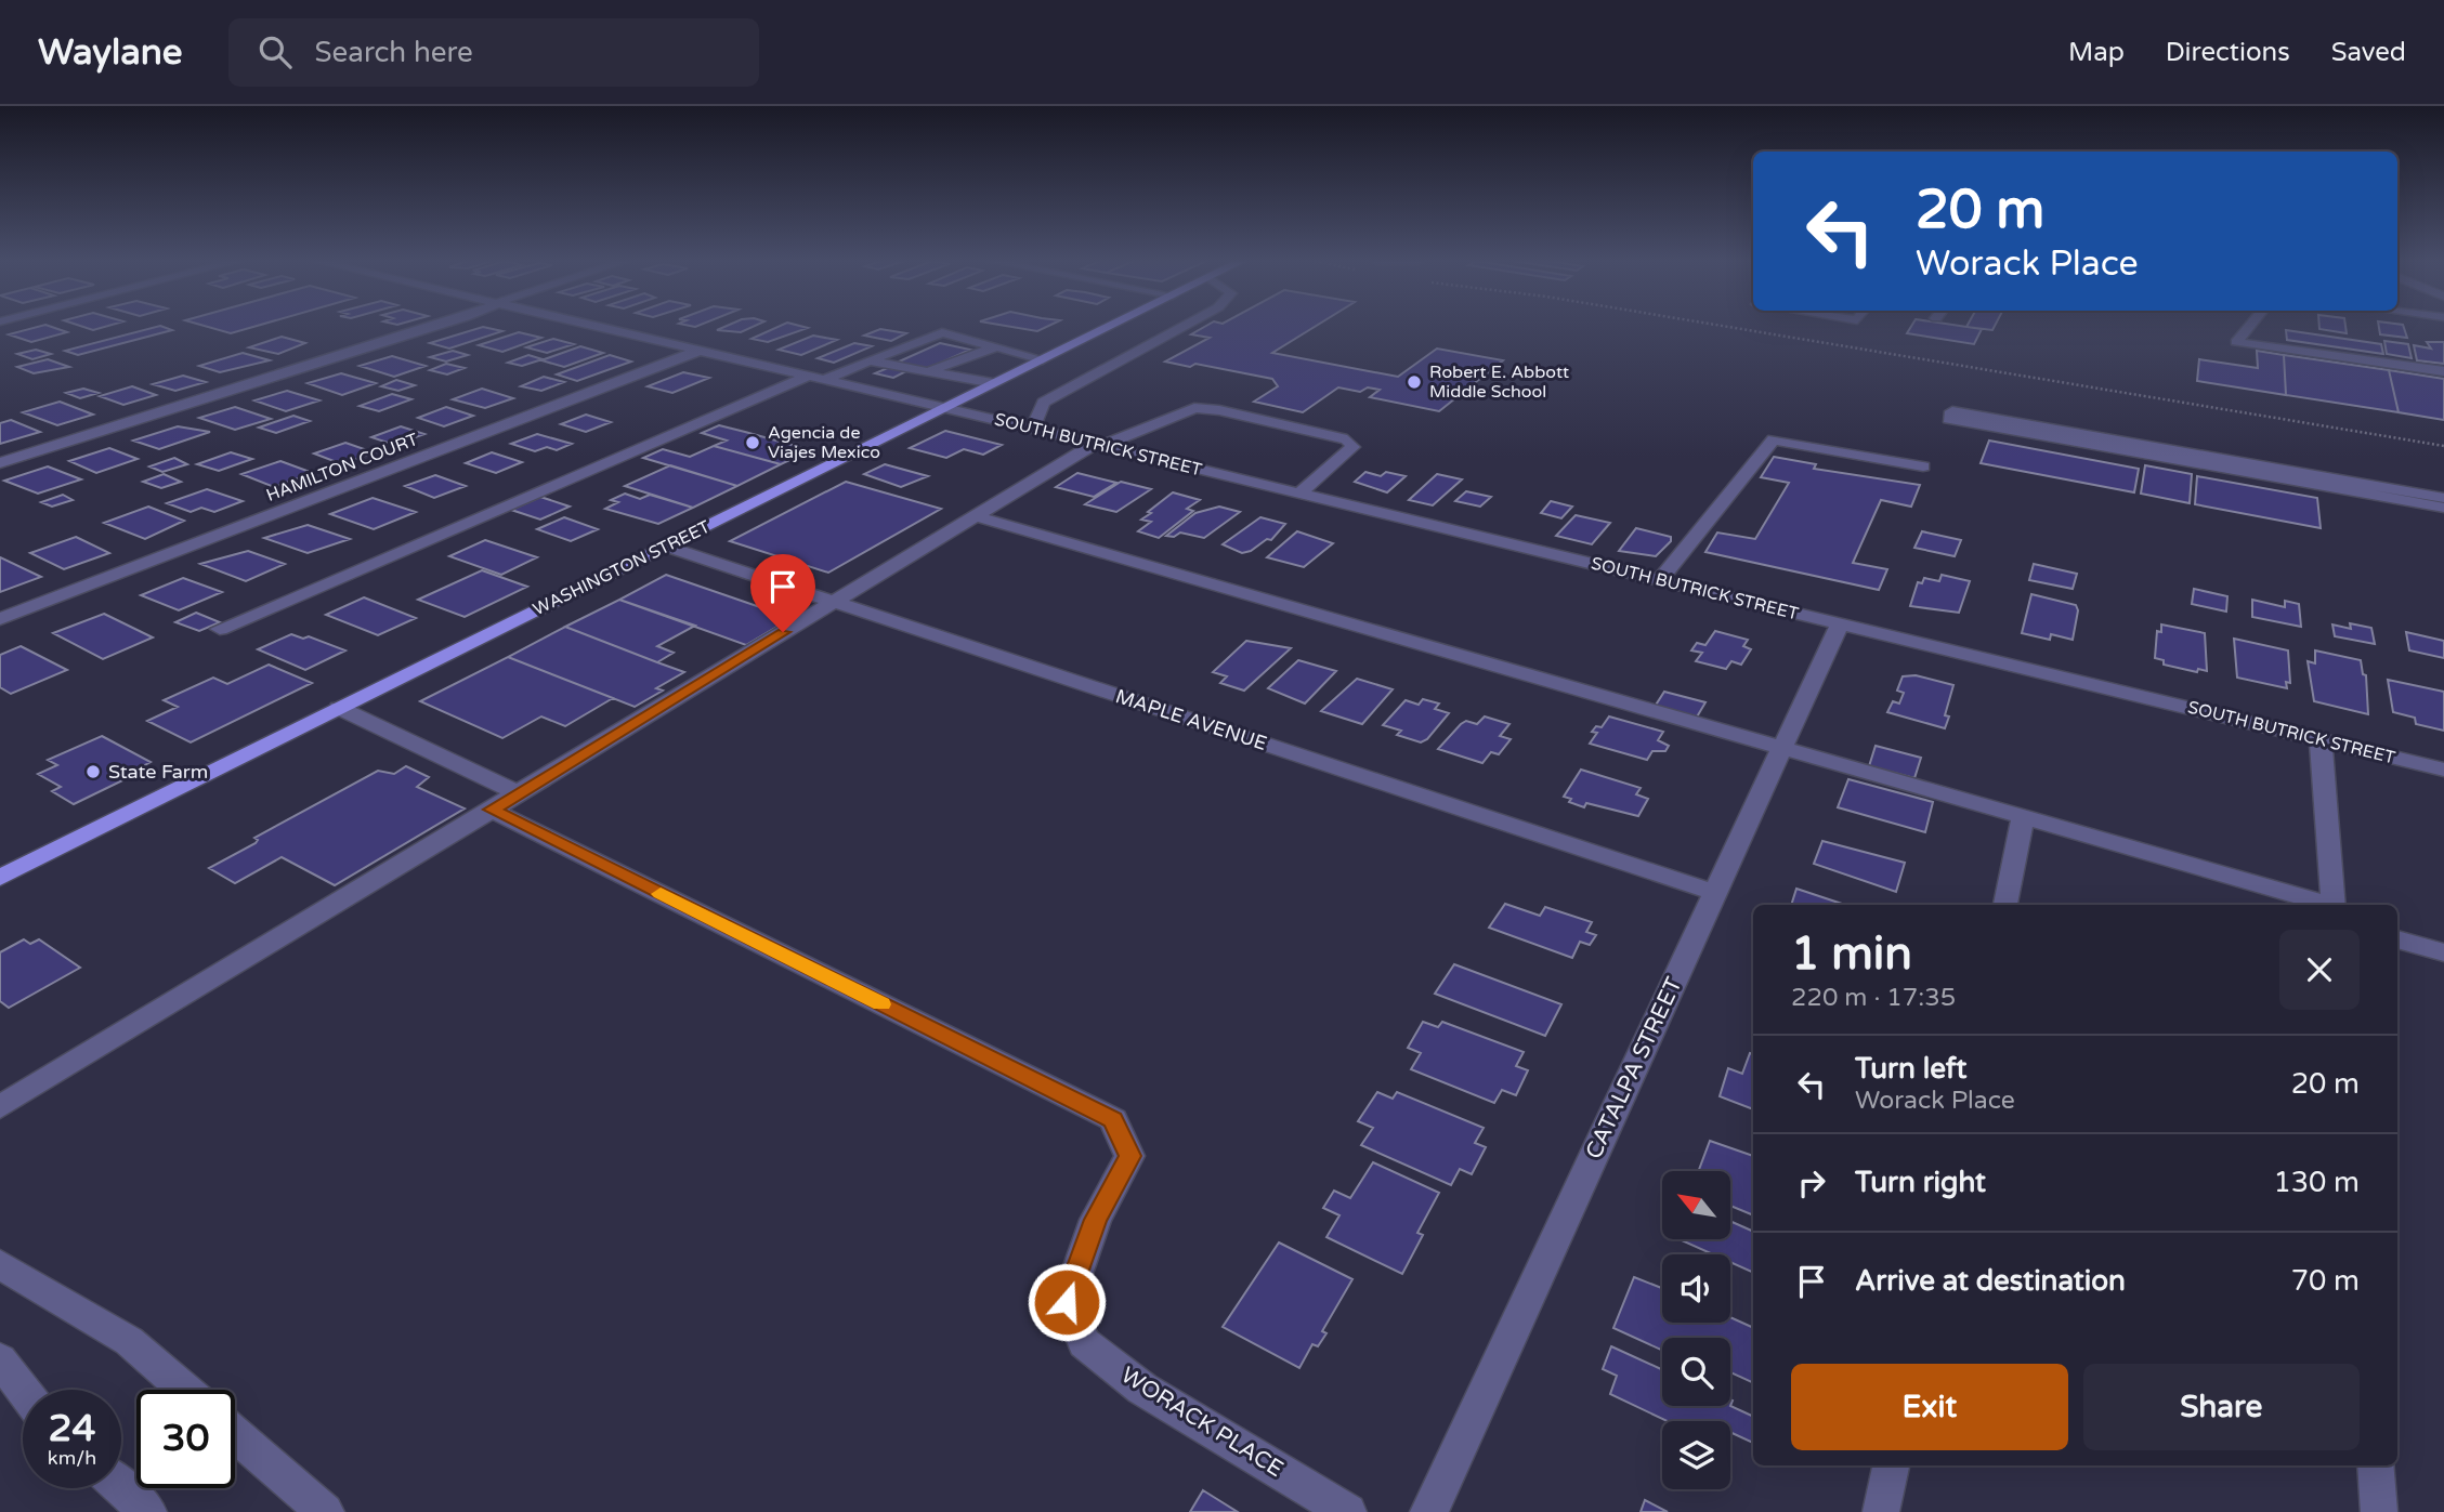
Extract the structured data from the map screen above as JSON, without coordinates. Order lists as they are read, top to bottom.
{
  "streets": {
    "main road": ["WASHINGTON STREET"],
    "street": [
      "SOUTH BUTRICK STREET",
      "HAMILTON COURT",
      "MAPLE AVENUE",
      "CATALPA STREET",
      "WORACK PLACE"
    ]
  },
  "crossings": [
    ["SOUTH BUTRICK STREET", "HAMILTON COURT"],
    ["SOUTH BUTRICK STREET", "WASHINGTON STREET"],
    ["SOUTH BUTRICK STREET", "CATALPA STREET"],
    ["WASHINGTON STREET", "MAPLE AVENUE"],
    ["WASHINGTON STREET", "WORACK PLACE"],
    ["MAPLE AVENUE", "CATALPA STREET"]
  ],
  "places": ["Robert E. Abbott Middle School", "Agencia de Viajes Mexico", "State Farm"],
  "north": "top left",
  "page": {
    "header": "Waylane",
    "search": "Search here",
    "nav": ["Map", "Directions", "Saved"],
    "turn": ["20 m", "Worack Place"],
    "heading": ["1 min", "220 m · 17:35"],
    "list": [
      {
        "name": "Turn left",
        "note": "Worack Place",
        "value": "20 m"
      },
      {
        "name": "Turn right",
        "value": "130 m"
      },
      {
        "name": "Arrive at destination",
        "value": "70 m"
      }
    ],
    "buttons": ["Exit", "Share"],
    "speed": "24 km/h",
    "limit": "30"
  }
}
